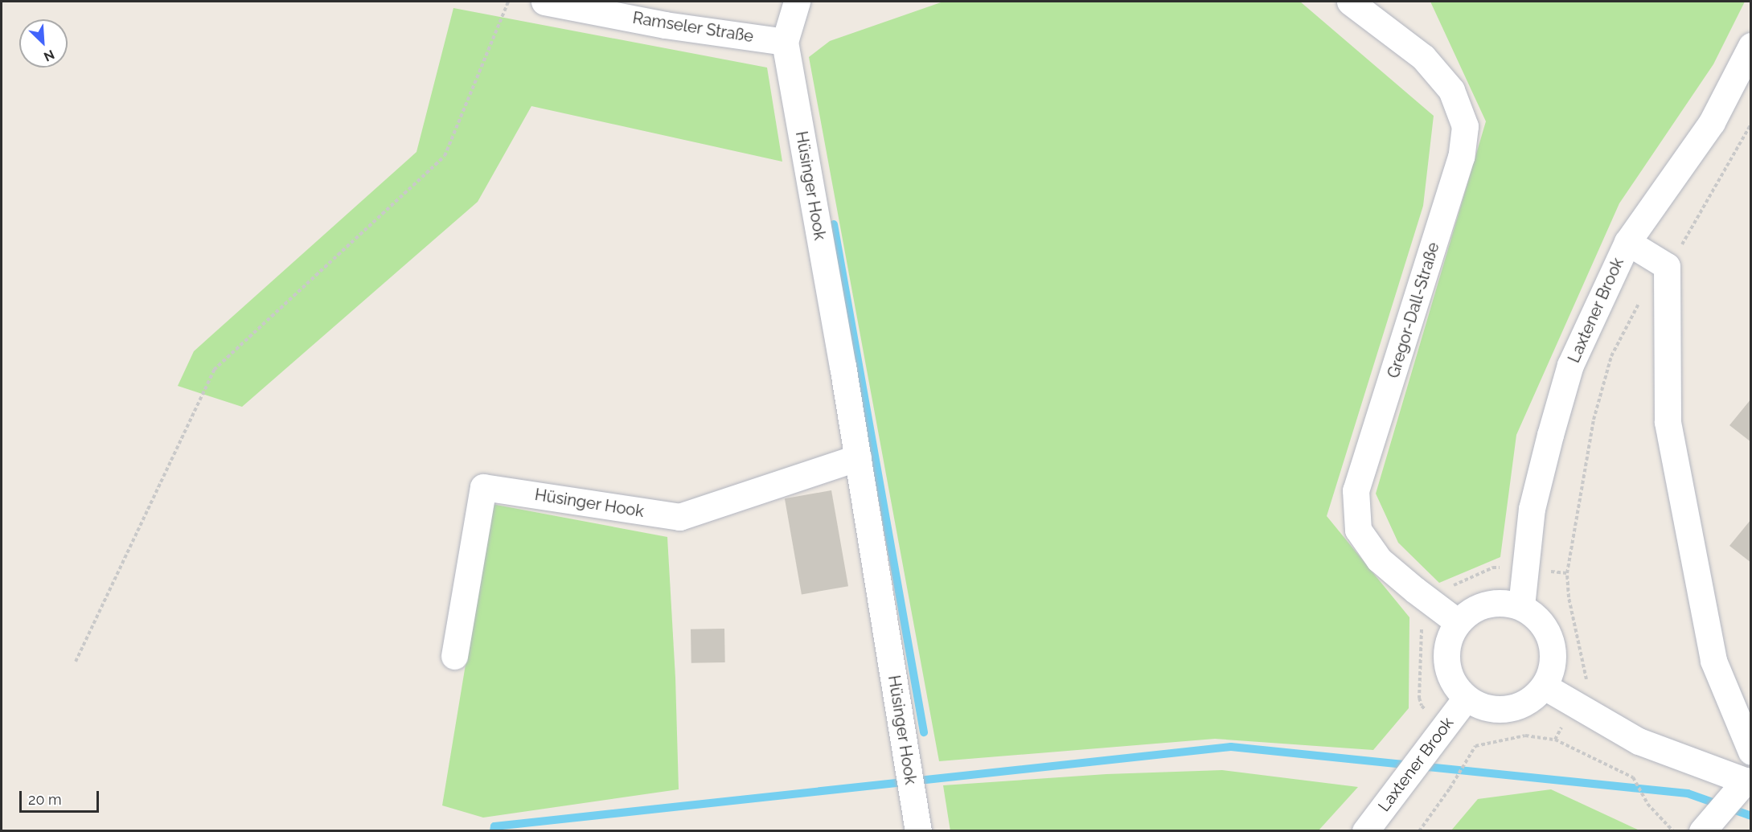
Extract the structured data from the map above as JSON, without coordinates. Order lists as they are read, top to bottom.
{
  "streets": {
    "street": [
      "Ramseler Straße",
      "Hüsinger Hook",
      "Gregor-Dall-Straße",
      "Laxtener Brook"
    ]
  },
  "crossings": [
    ["Ramseler Straße", "Hüsinger Hook"],
    ["Gregor-Dall-Straße", "Laxtener Brook"]
  ],
  "scale_bar": "20 m",
  "north": "bottom right"
}
